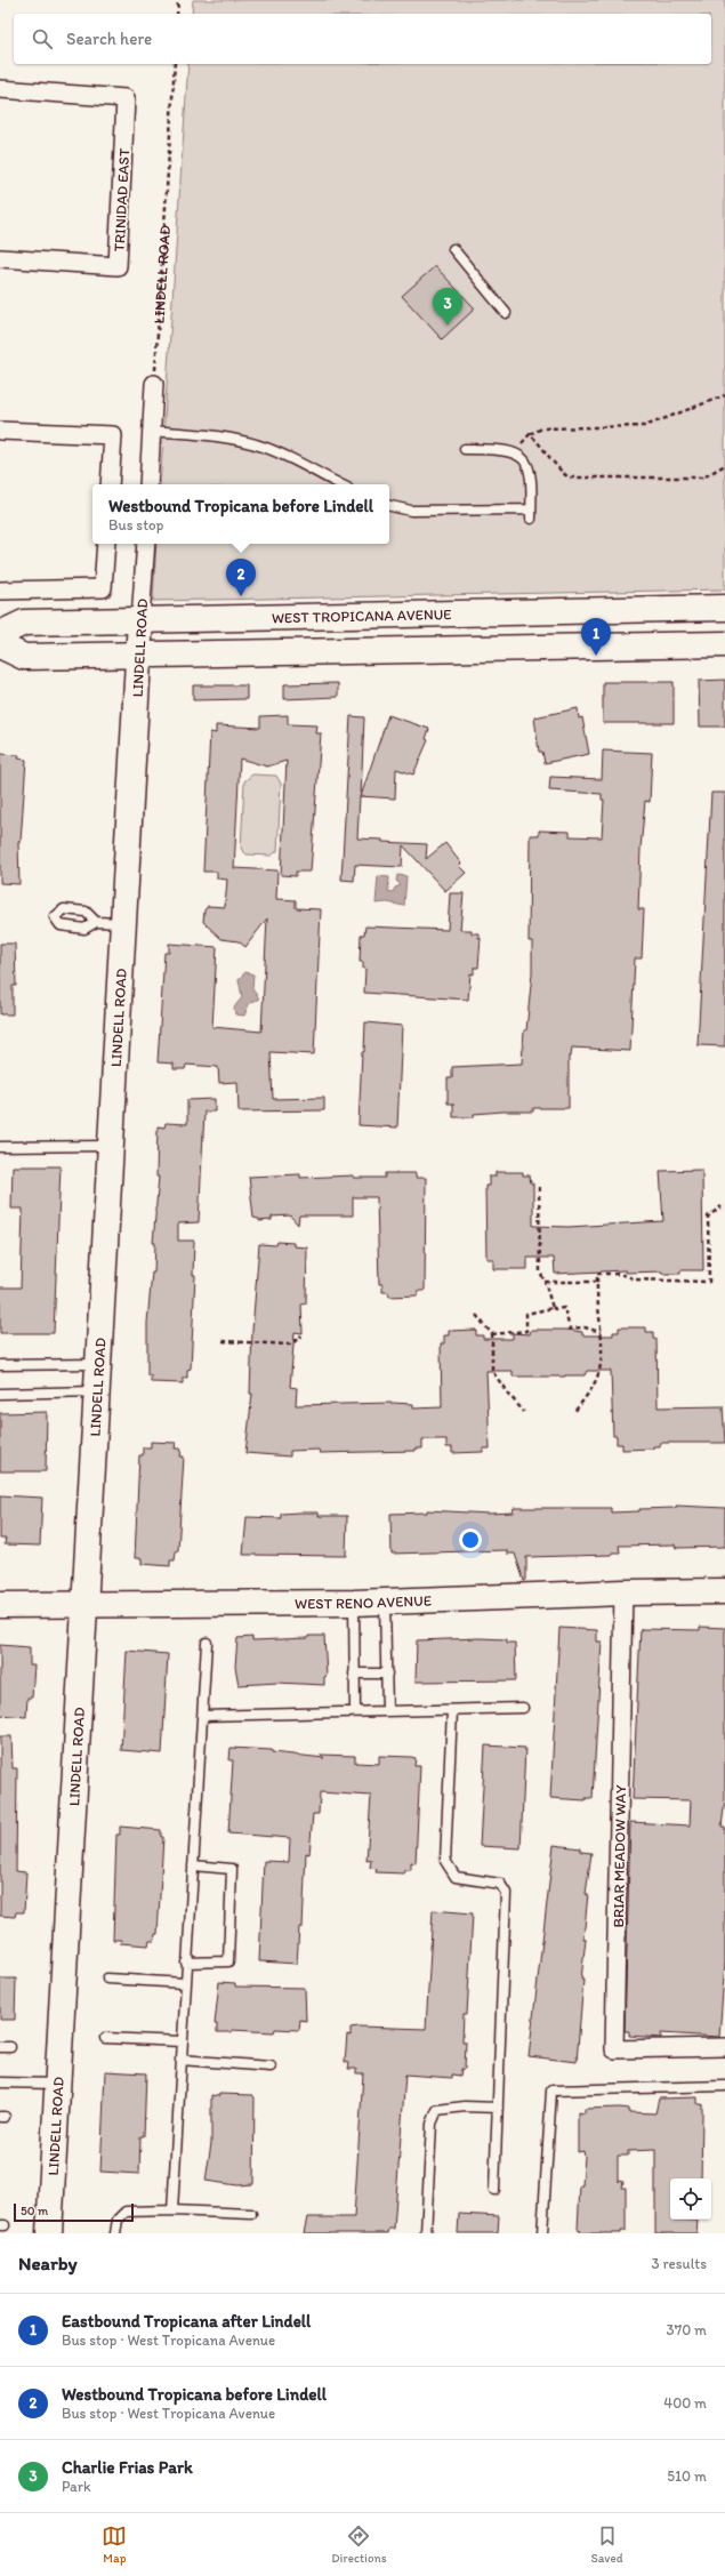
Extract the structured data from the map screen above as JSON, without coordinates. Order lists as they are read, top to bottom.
{
  "streets": {
    "street": [
      "TRINIDAD EAST",
      "LINDELL ROAD",
      "WEST TROPICANA AVENUE",
      "WEST RENO AVENUE",
      "BRIAR MEADOW WAY"
    ]
  },
  "crossings": [
    ["LINDELL ROAD", "WEST TROPICANA AVENUE"],
    ["LINDELL ROAD", "WEST RENO AVENUE"],
    ["WEST RENO AVENUE", "BRIAR MEADOW WAY"]
  ],
  "scale_bar": "50 m",
  "page": {
    "search": "Search here",
    "pins": ["3", "2", "1"],
    "popup": ["Westbound Tropicana before Lindell", "Bus stop"],
    "scale": "50 m",
    "heading": ["Nearby", "3 results"],
    "list": [
      {
        "mark": "1",
        "name": "Eastbound Tropicana after Lindell",
        "note": "Bus stop · West Tropicana Avenue",
        "value": "370 m"
      },
      {
        "mark": "2",
        "name": "Westbound Tropicana before Lindell",
        "note": "Bus stop · West Tropicana Avenue",
        "value": "400 m"
      },
      {
        "mark": "3",
        "name": "Charlie Frias Park",
        "note": "Park",
        "value": "510 m"
      }
    ],
    "nav": ["Map", "Directions", "Saved"]
  }
}
